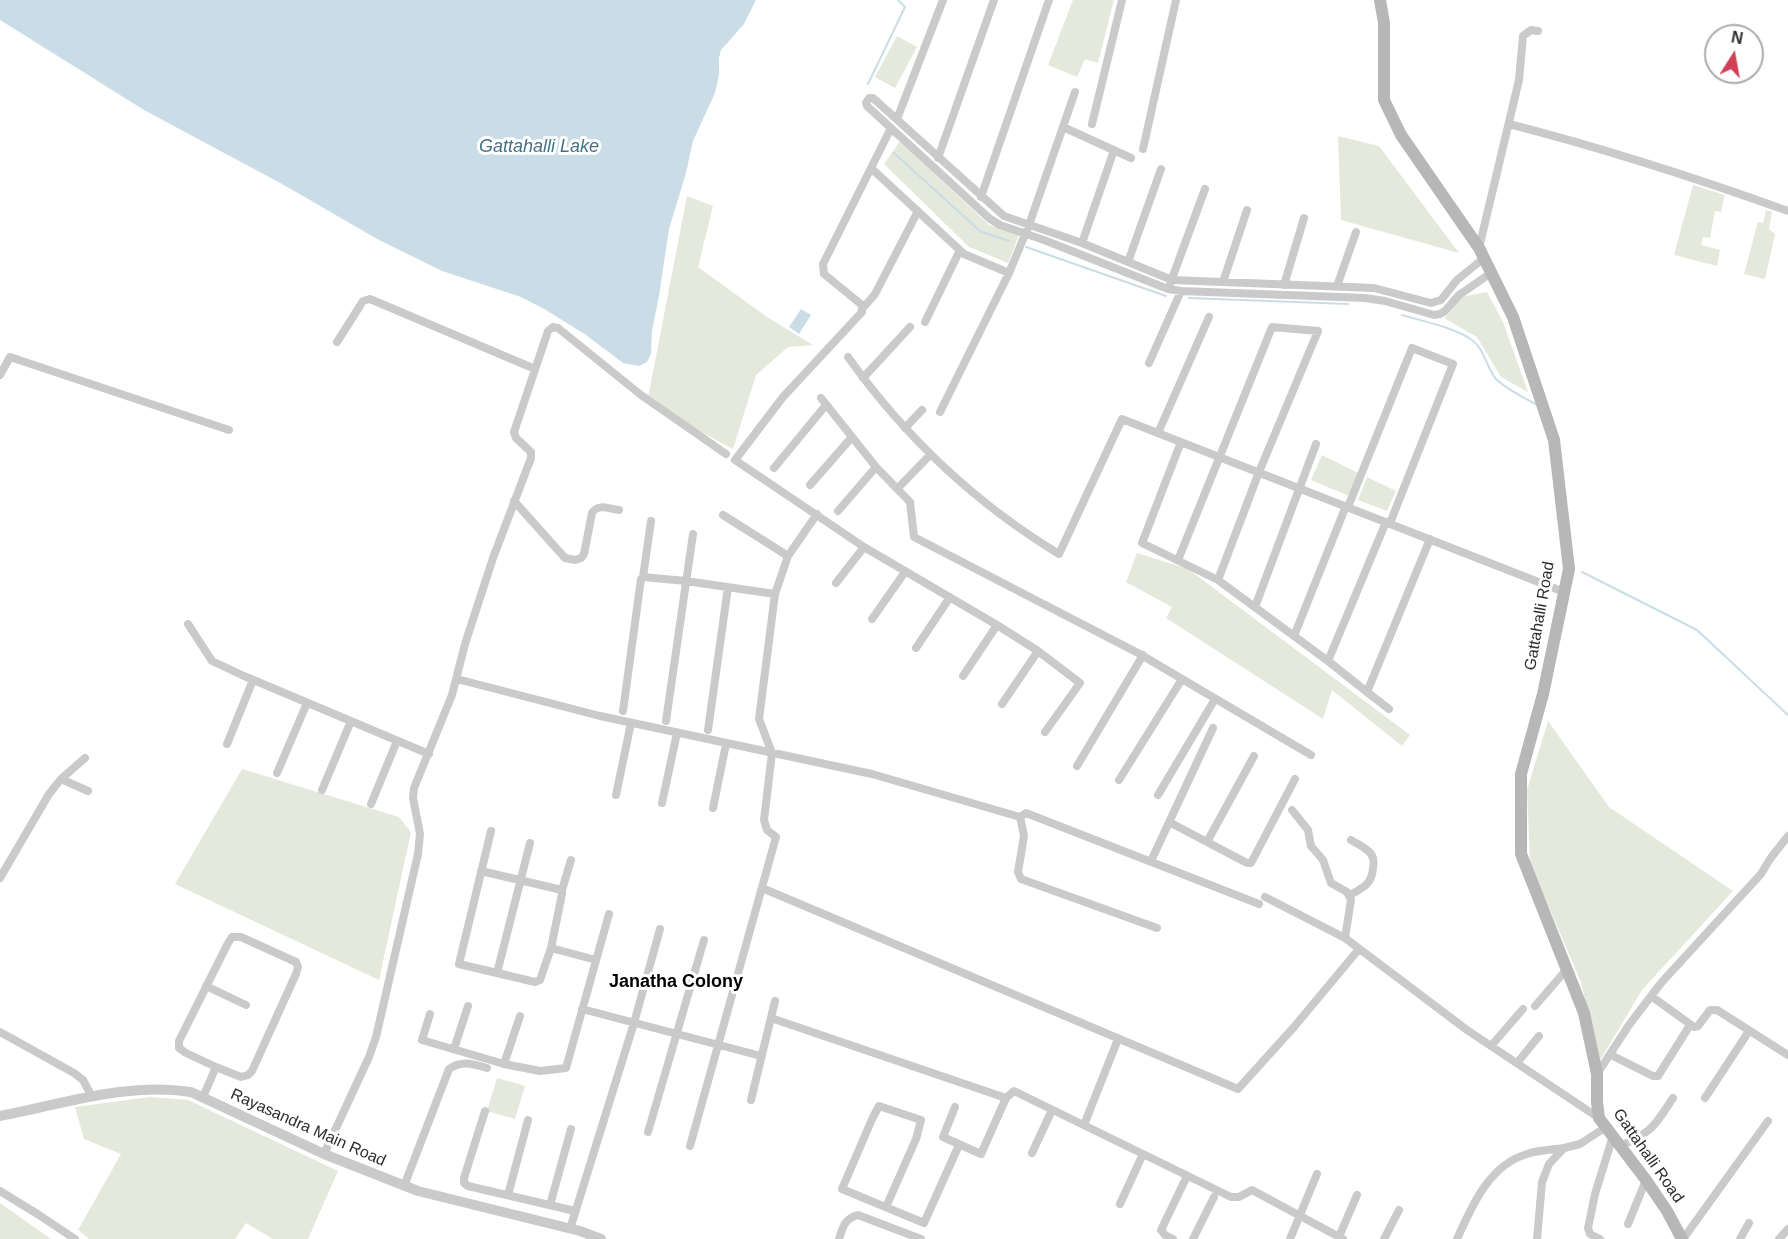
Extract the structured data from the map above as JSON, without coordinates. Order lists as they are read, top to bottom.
{
  "streets": {
    "main road": ["Gattahalli Road"],
    "street": ["Rayasandra Main Road"]
  },
  "districts": ["Janatha Colony"],
  "water": ["Gattahalli Lake"],
  "north": "top"
}
